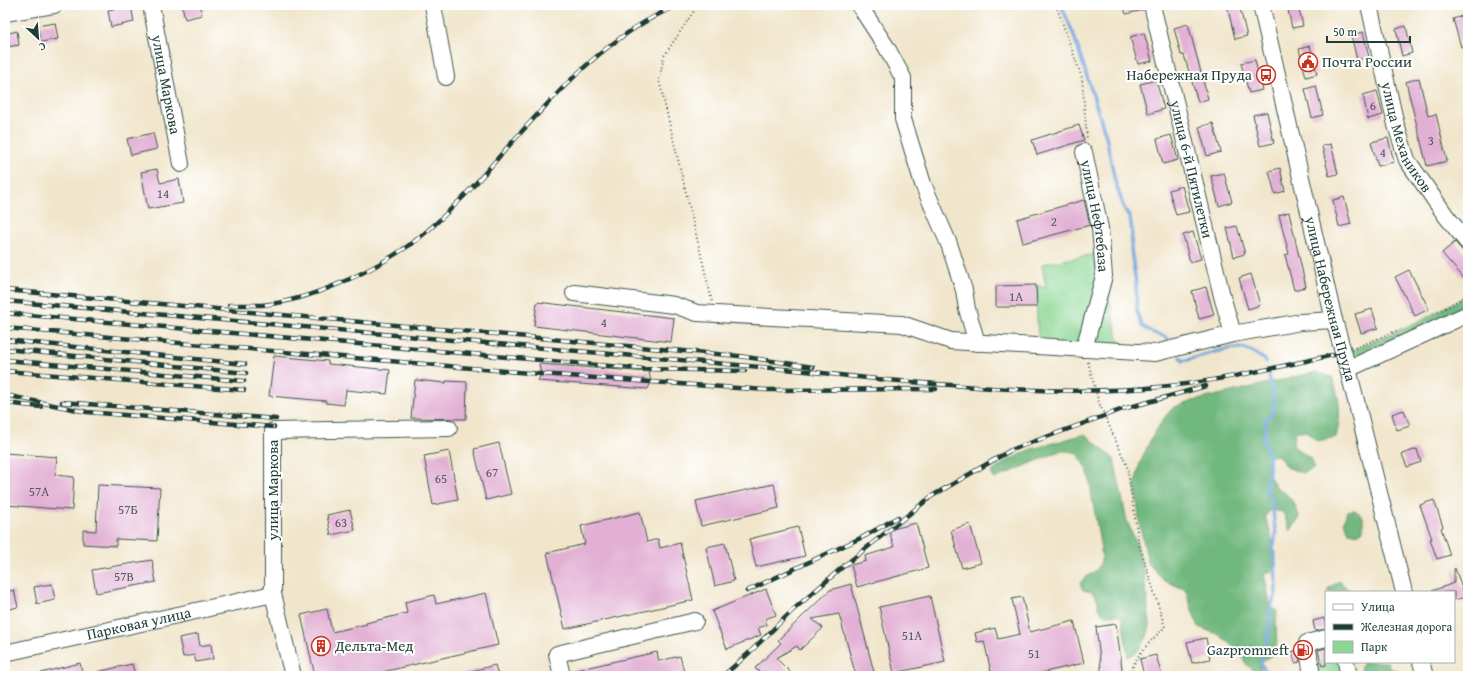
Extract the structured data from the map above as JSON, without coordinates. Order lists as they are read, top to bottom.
{
  "streets": {
    "street": [
      "улица Маркова",
      "улица Механиков",
      "улица 6-й Пятилетки",
      "улица Нефтебаза",
      "улица Набережная Пруда",
      "Парковая улица"
    ]
  },
  "crossings": [
    ["улица Маркова", "Парковая улица"]
  ],
  "places": {
    "public building": ["Почта России"],
    "bus stop": ["Набережная Пруда"],
    "building": ["Дельта-Мед"],
    "fuel station": ["Gazpromneft"]
  },
  "house_numbers": [
    "6",
    "3",
    "4",
    "14",
    "2",
    "1А",
    "4",
    "67",
    "65",
    "57А",
    "57Б",
    "63",
    "57В",
    "51А",
    "51"
  ],
  "legend": ["Улица", "Железная дорога", "Парк"],
  "scale_bar": "50 m",
  "north": "bottom right"
}
